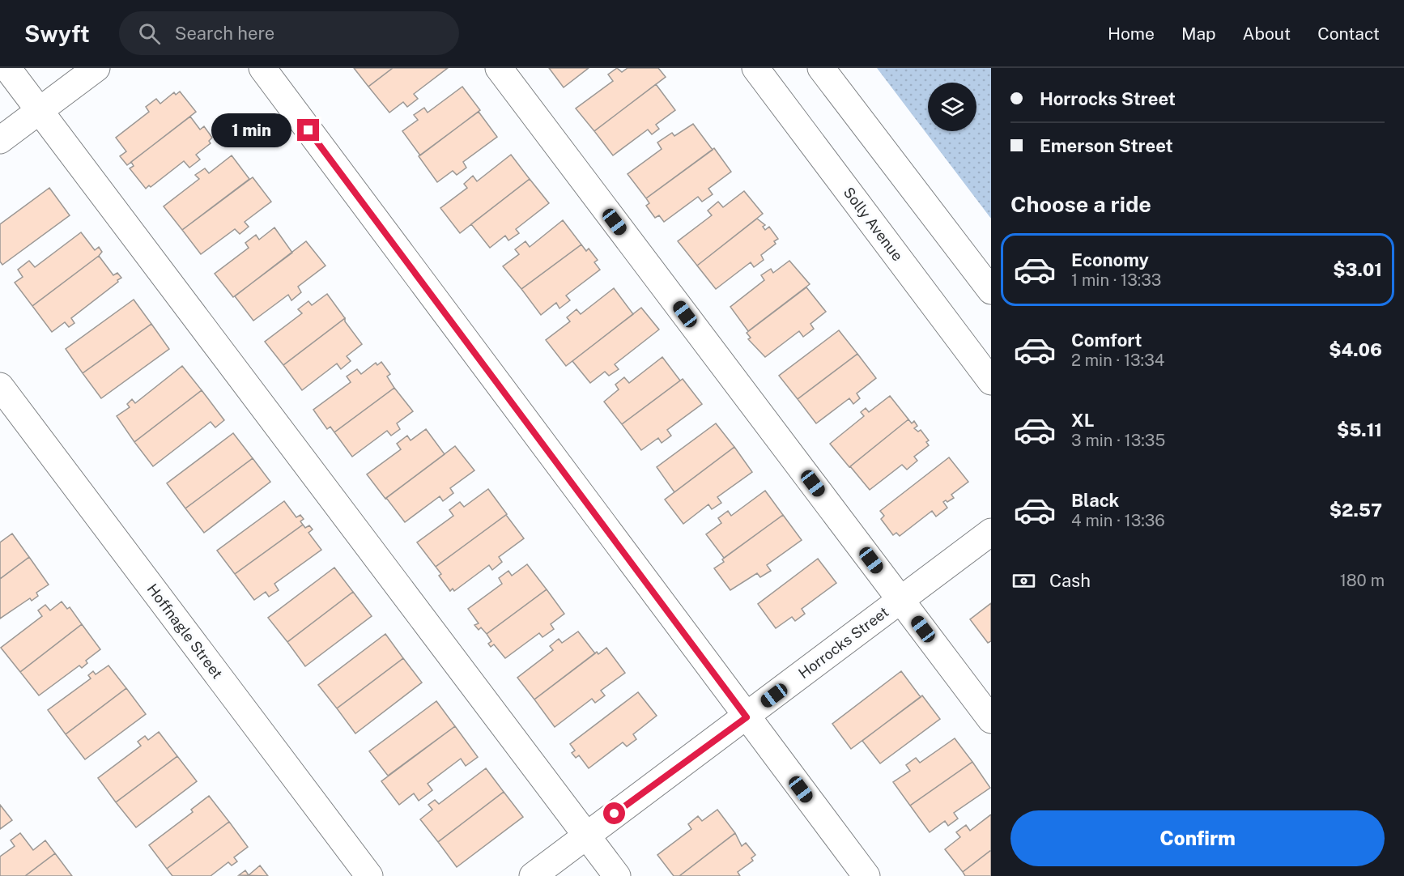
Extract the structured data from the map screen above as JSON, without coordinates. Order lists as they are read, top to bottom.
{
  "streets": {
    "street": ["Solly Avenue", "Hoffnagle Street", "Horrocks Street"]
  },
  "page": {
    "header": "Swyft",
    "search": "Search here",
    "nav": [
      "Home",
      "Map",
      "About",
      "Contact"
    ],
    "banner": ["Horrocks Street", "Emerson Street"],
    "bubble": "1 min",
    "heading": "Choose a ride",
    "list": [
      {
        "name": "Economy",
        "note": "1 min · 13:33",
        "value": "$3.01"
      },
      {
        "name": "Comfort",
        "note": "2 min · 13:34",
        "value": "$4.06"
      },
      {
        "name": "XL",
        "note": "3 min · 13:35",
        "value": "$5.11"
      },
      {
        "name": "Black",
        "note": "4 min · 13:36",
        "value": "$2.57"
      }
    ],
    "pay": ["Cash", "180 m"],
    "buttons": "Confirm"
  }
}
